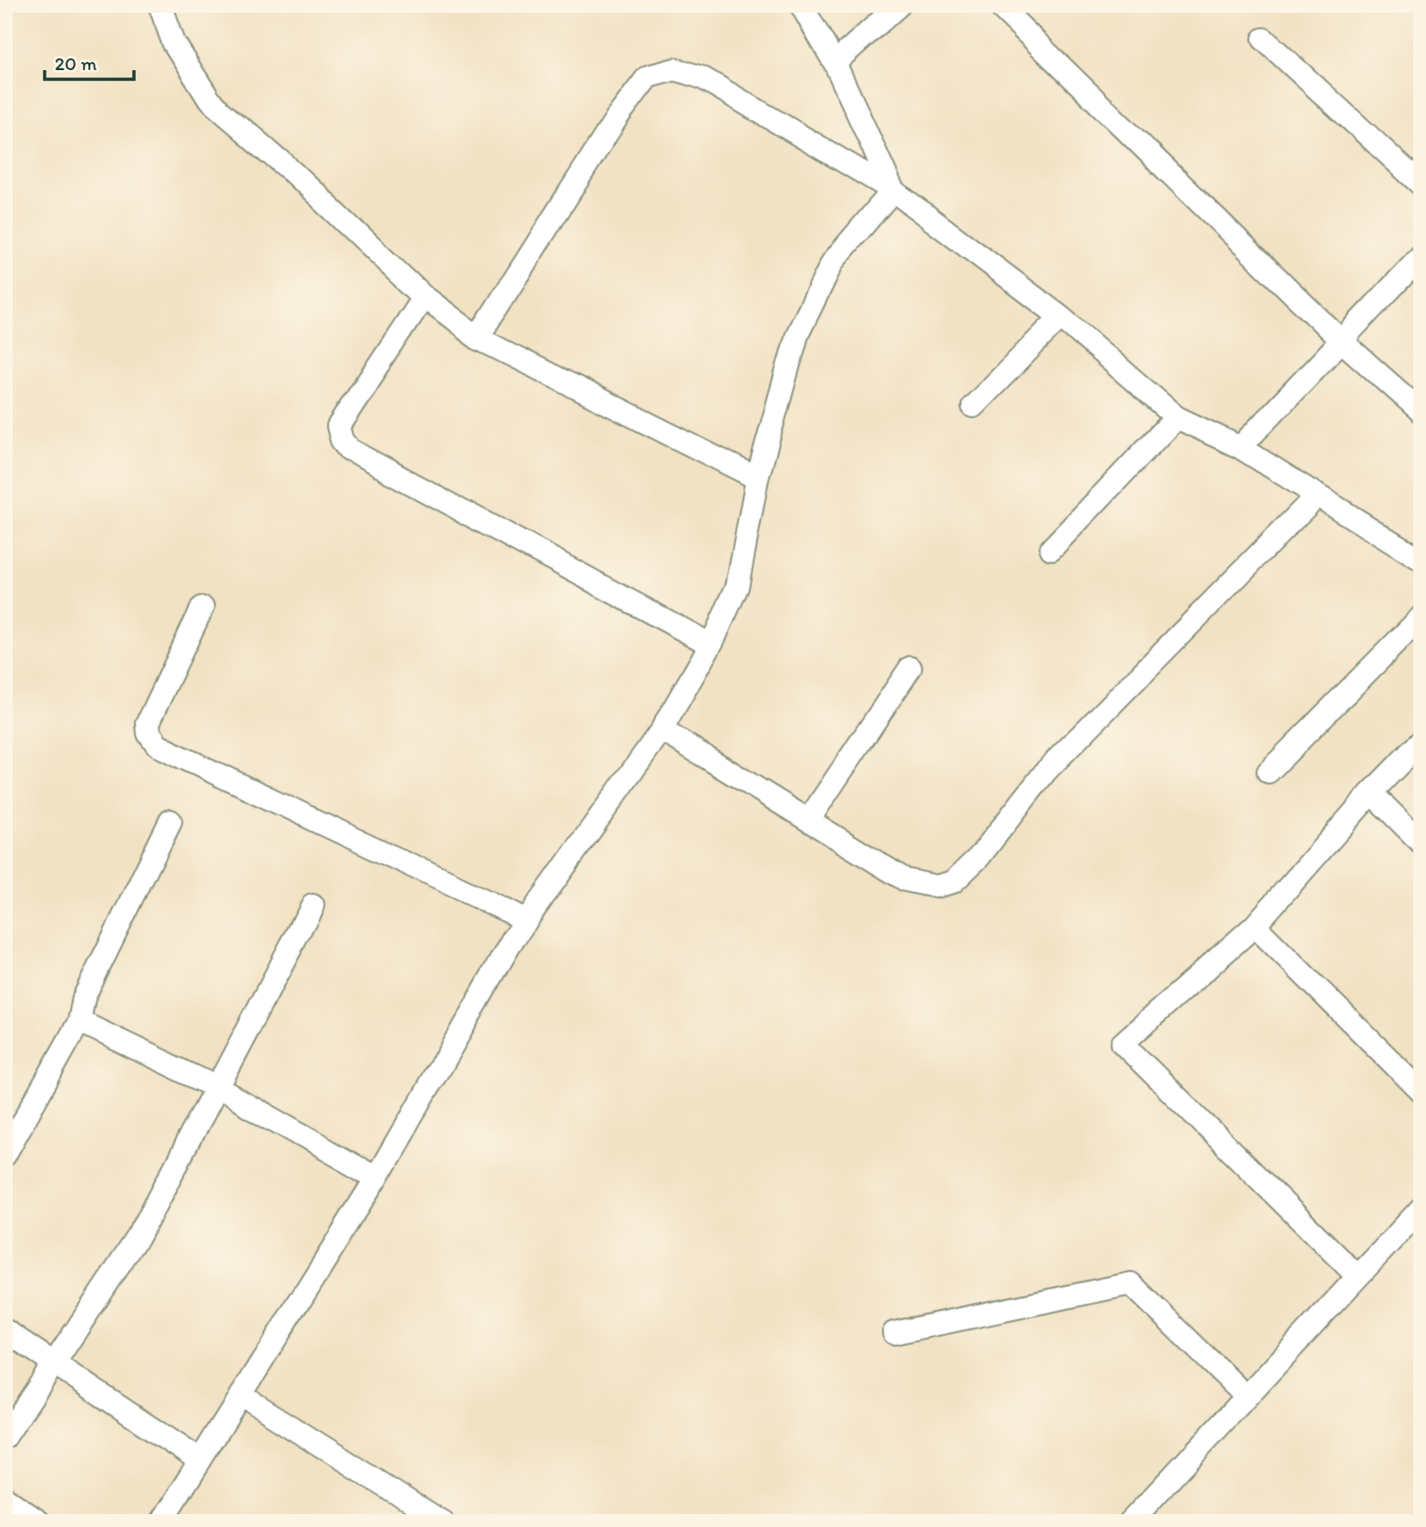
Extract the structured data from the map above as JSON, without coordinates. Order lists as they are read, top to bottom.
{
  "scale_bar": "20 m"
}
